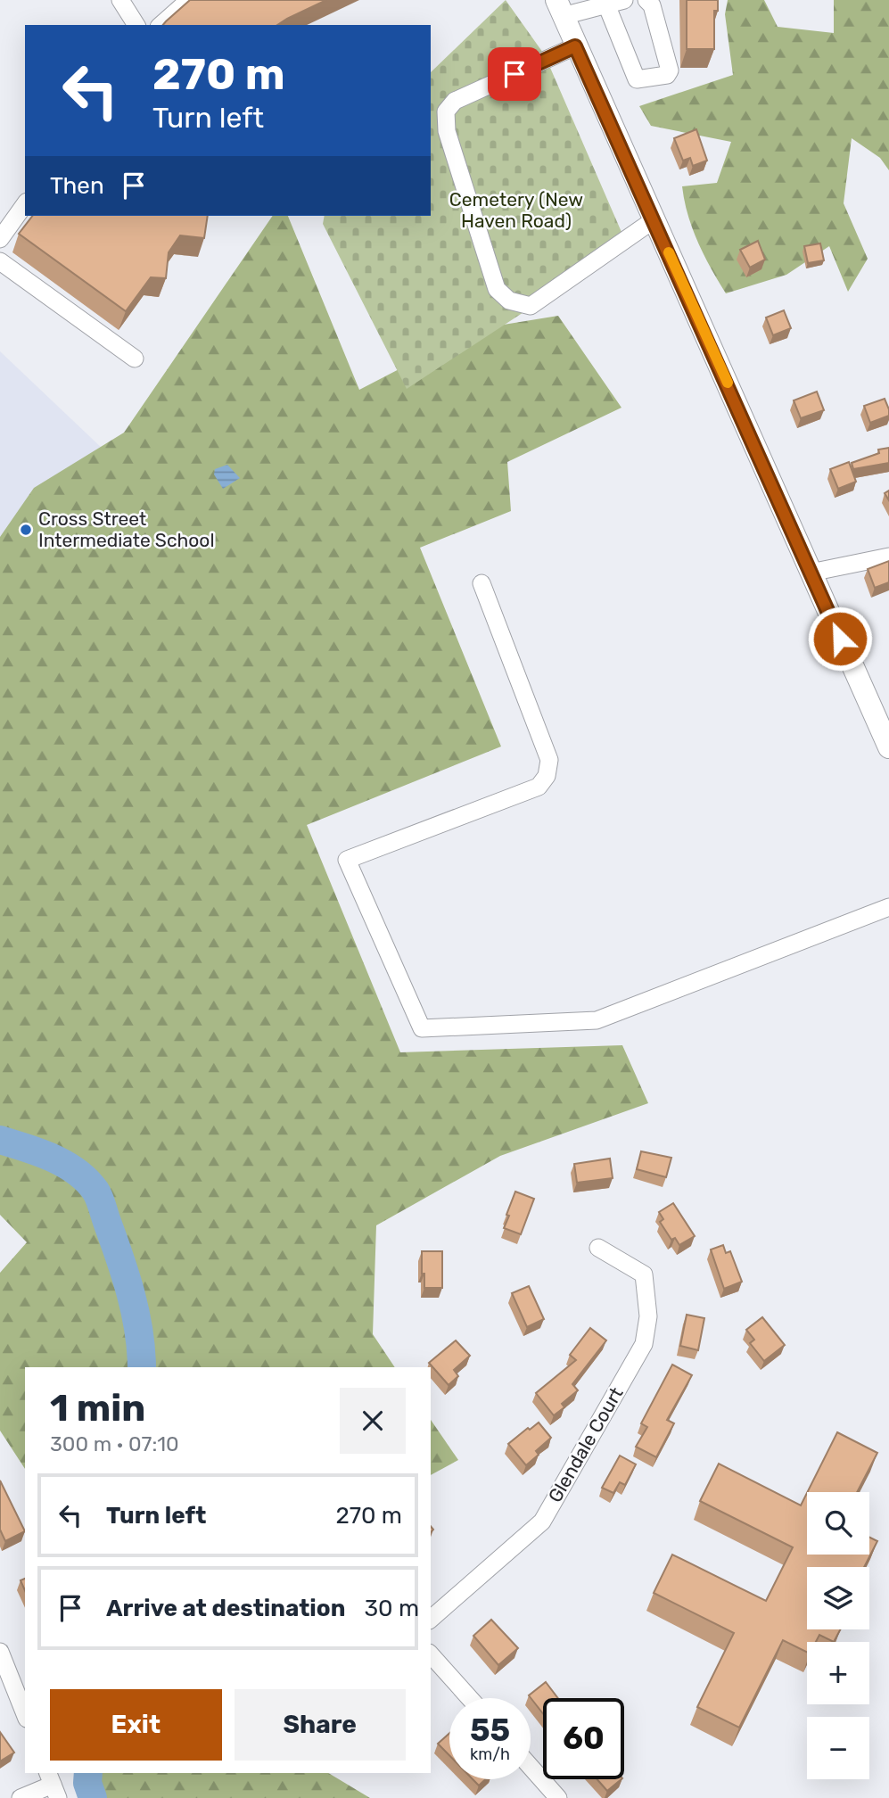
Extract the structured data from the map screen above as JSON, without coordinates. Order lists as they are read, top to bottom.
{
  "streets": {
    "street": ["Glendale Court"]
  },
  "parks": ["Cemetery (New Haven Road)"],
  "places": ["Cross Street Intermediate School"],
  "page": {
    "turn": ["270 m", "Turn left"],
    "then": "Then",
    "heading": ["1 min", "300 m · 07:10"],
    "list": [
      {
        "name": "Turn left",
        "value": "270 m"
      },
      {
        "name": "Arrive at destination",
        "value": "30 m"
      }
    ],
    "map_buttons": ["+", "−"],
    "buttons": ["Exit", "Share"],
    "speed": "55 km/h",
    "limit": "60"
  }
}
